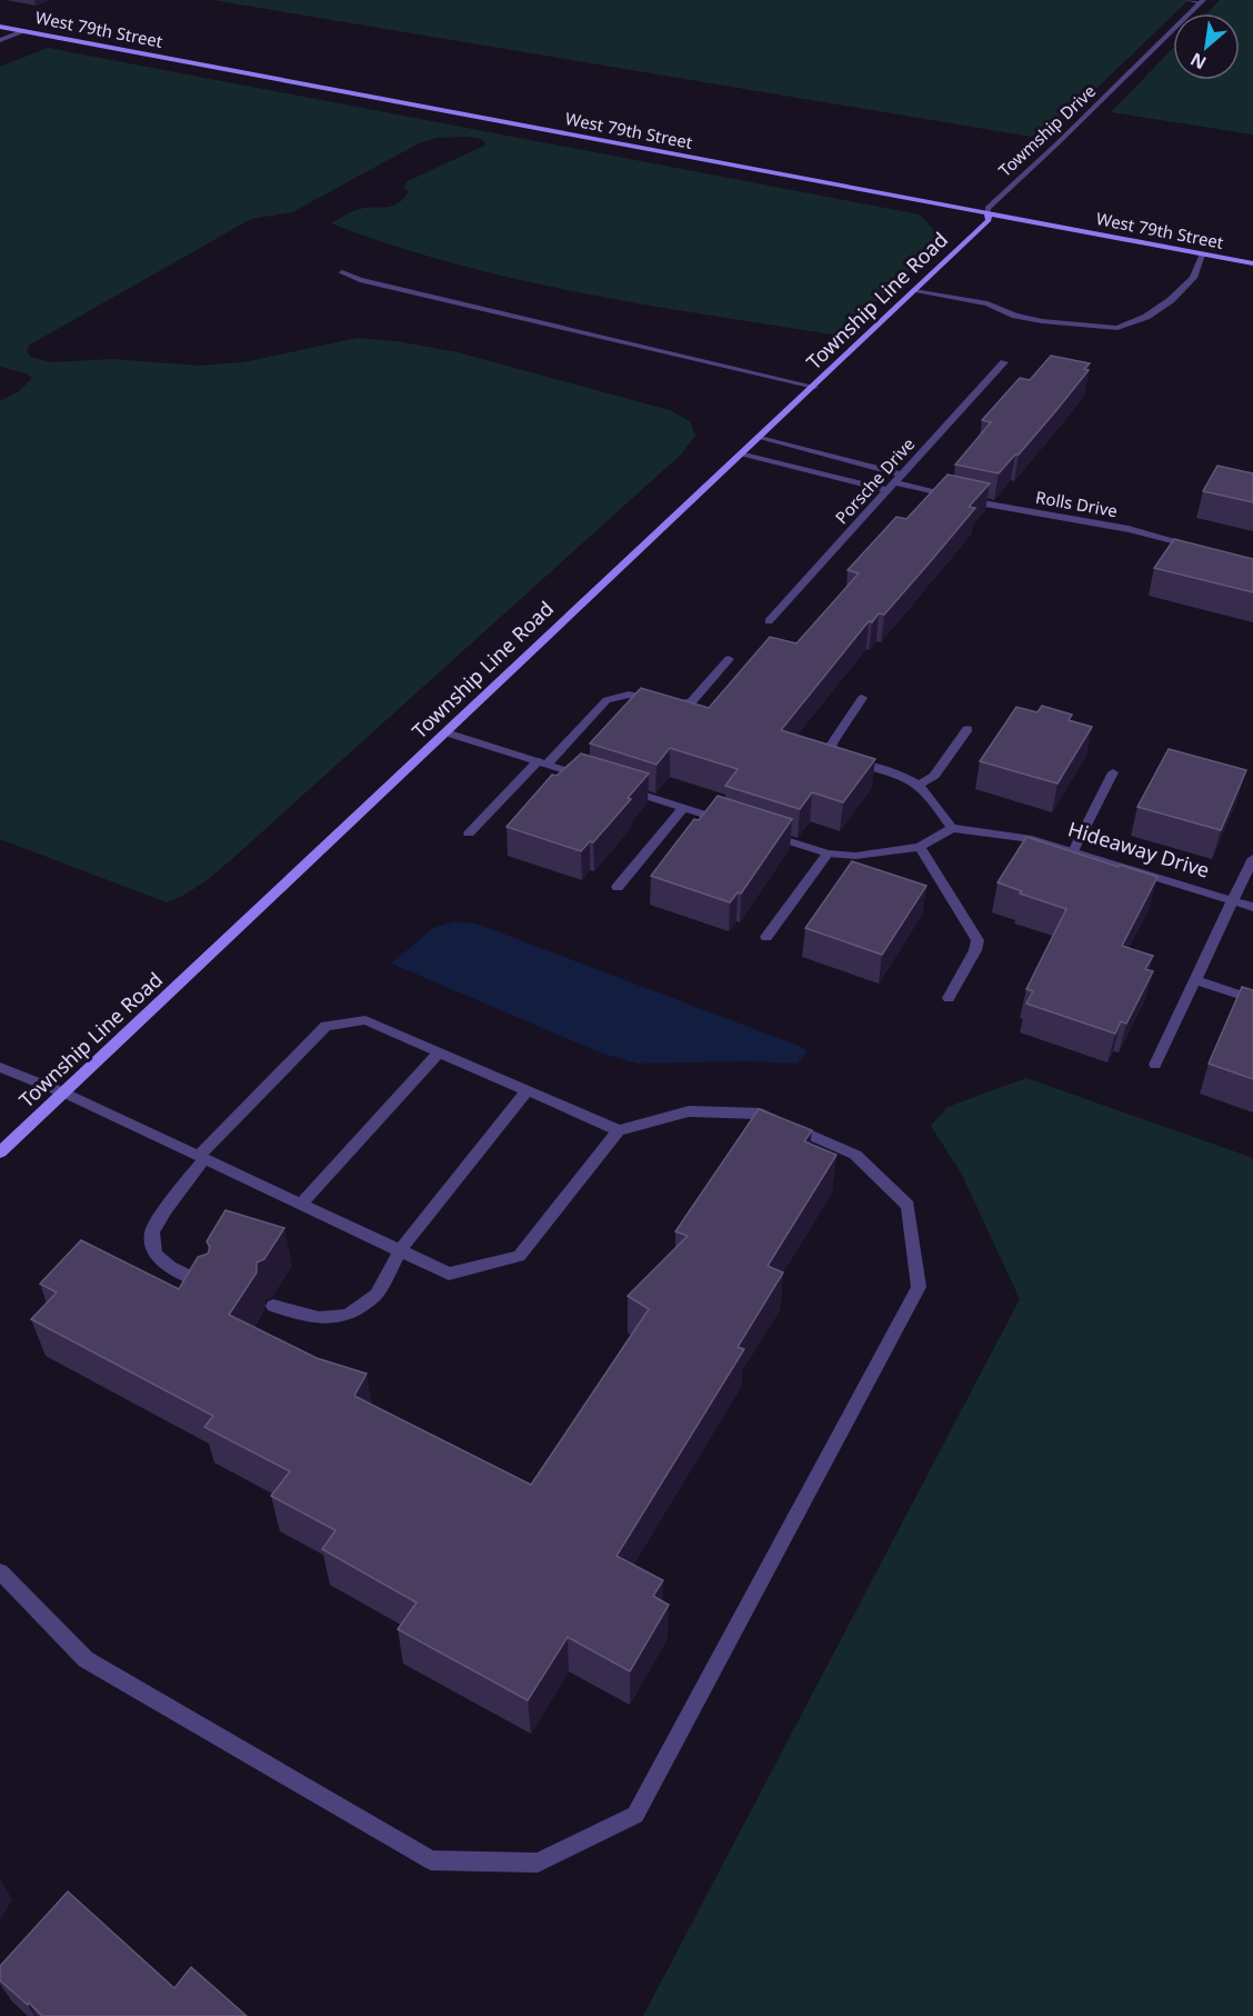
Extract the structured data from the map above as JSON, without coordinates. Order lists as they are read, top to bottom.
{
  "streets": {
    "main road": ["West 79th Street", "Township Line Road"],
    "street": [
      "Towmship Drive",
      "Porsche Drive",
      "Rolls Drive",
      "Hideaway Drive"
    ]
  },
  "crossings": [
    ["West 79th Street", "Towmship Drive"],
    ["West 79th Street", "Township Line Road"],
    ["Towmship Drive", "Township Line Road"],
    ["Township Line Road", "Rolls Drive"],
    ["Porsche Drive", "Rolls Drive"]
  ],
  "north": "bottom left"
}
